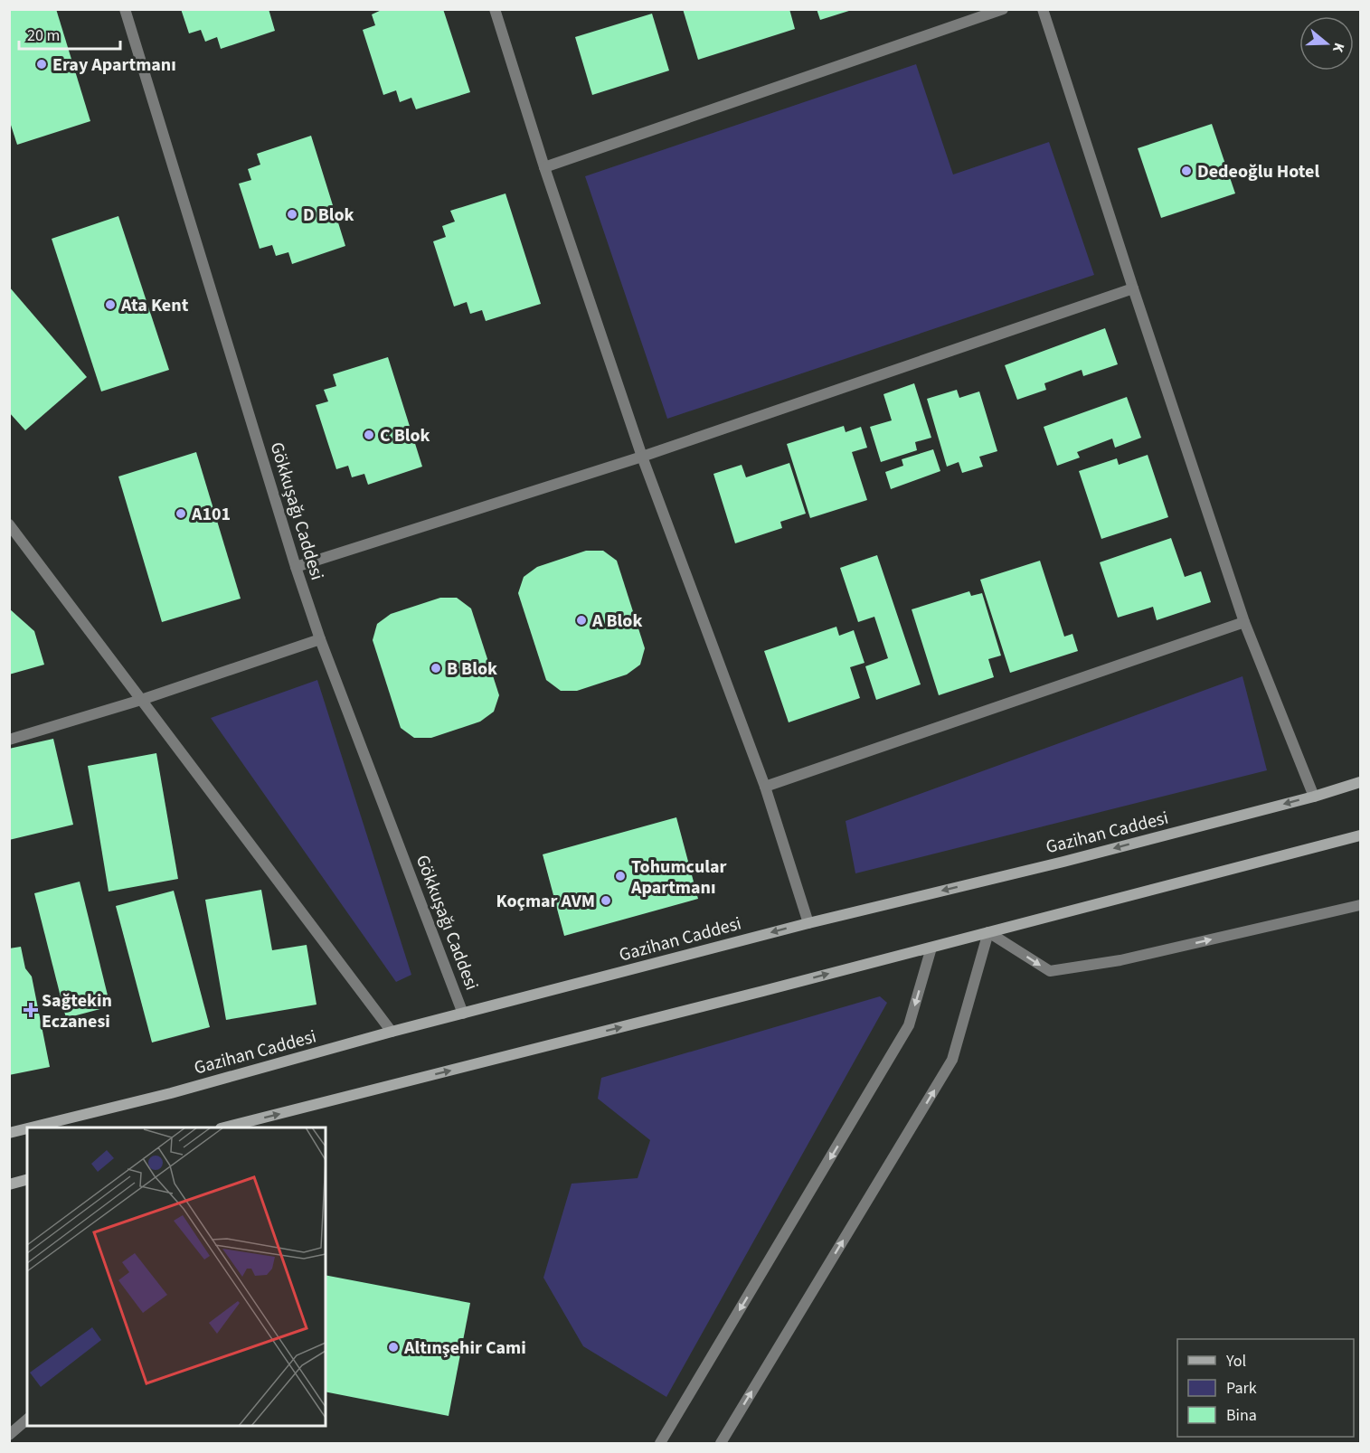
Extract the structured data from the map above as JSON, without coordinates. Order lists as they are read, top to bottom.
{
  "streets": {
    "main road": ["Gazihan Caddesi"],
    "street": ["Gökkuşağı Caddesi"]
  },
  "crossings": [
    ["Gökkuşağı Caddesi", "Gazihan Caddesi"]
  ],
  "places": {
    "other": [
      "Eray Apartmanı",
      "Dedeoğlu Hotel",
      "D Blok",
      "Ata Kent",
      "C Blok",
      "A101",
      "A Blok",
      "B Blok",
      "Tohumcular Apartmanı",
      "Koçmar AVM",
      "Altınşehir Cami"
    ],
    "health": ["Sağtekin Eczanesi"]
  },
  "legend": ["Yol", "Park", "Bina"],
  "scale_bar": "20 m",
  "north": "right"
}
